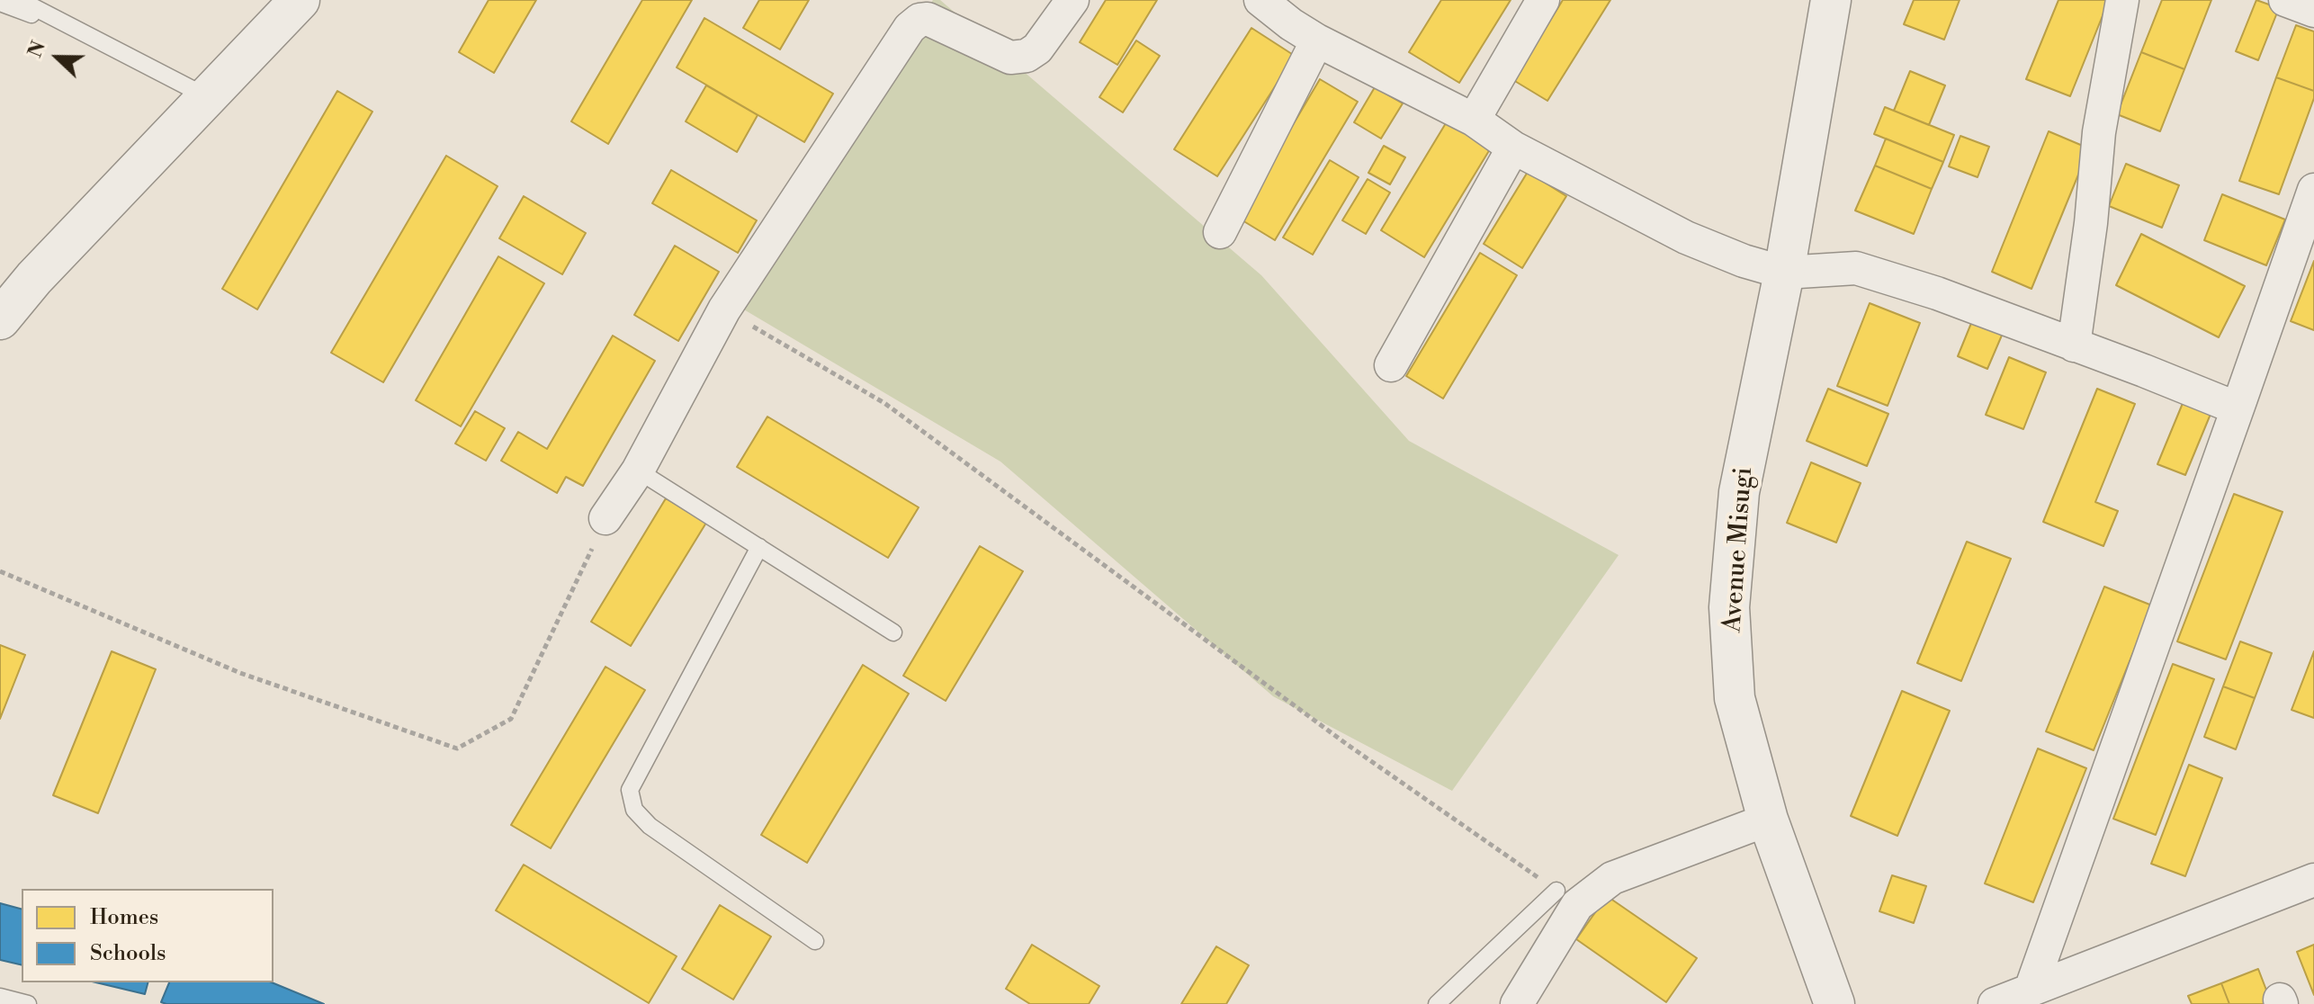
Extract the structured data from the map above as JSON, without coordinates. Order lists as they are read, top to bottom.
{
  "streets": {
    "street": ["Avenue Misugi"]
  },
  "legend": ["Homes", "Schools"],
  "north": "left"
}
